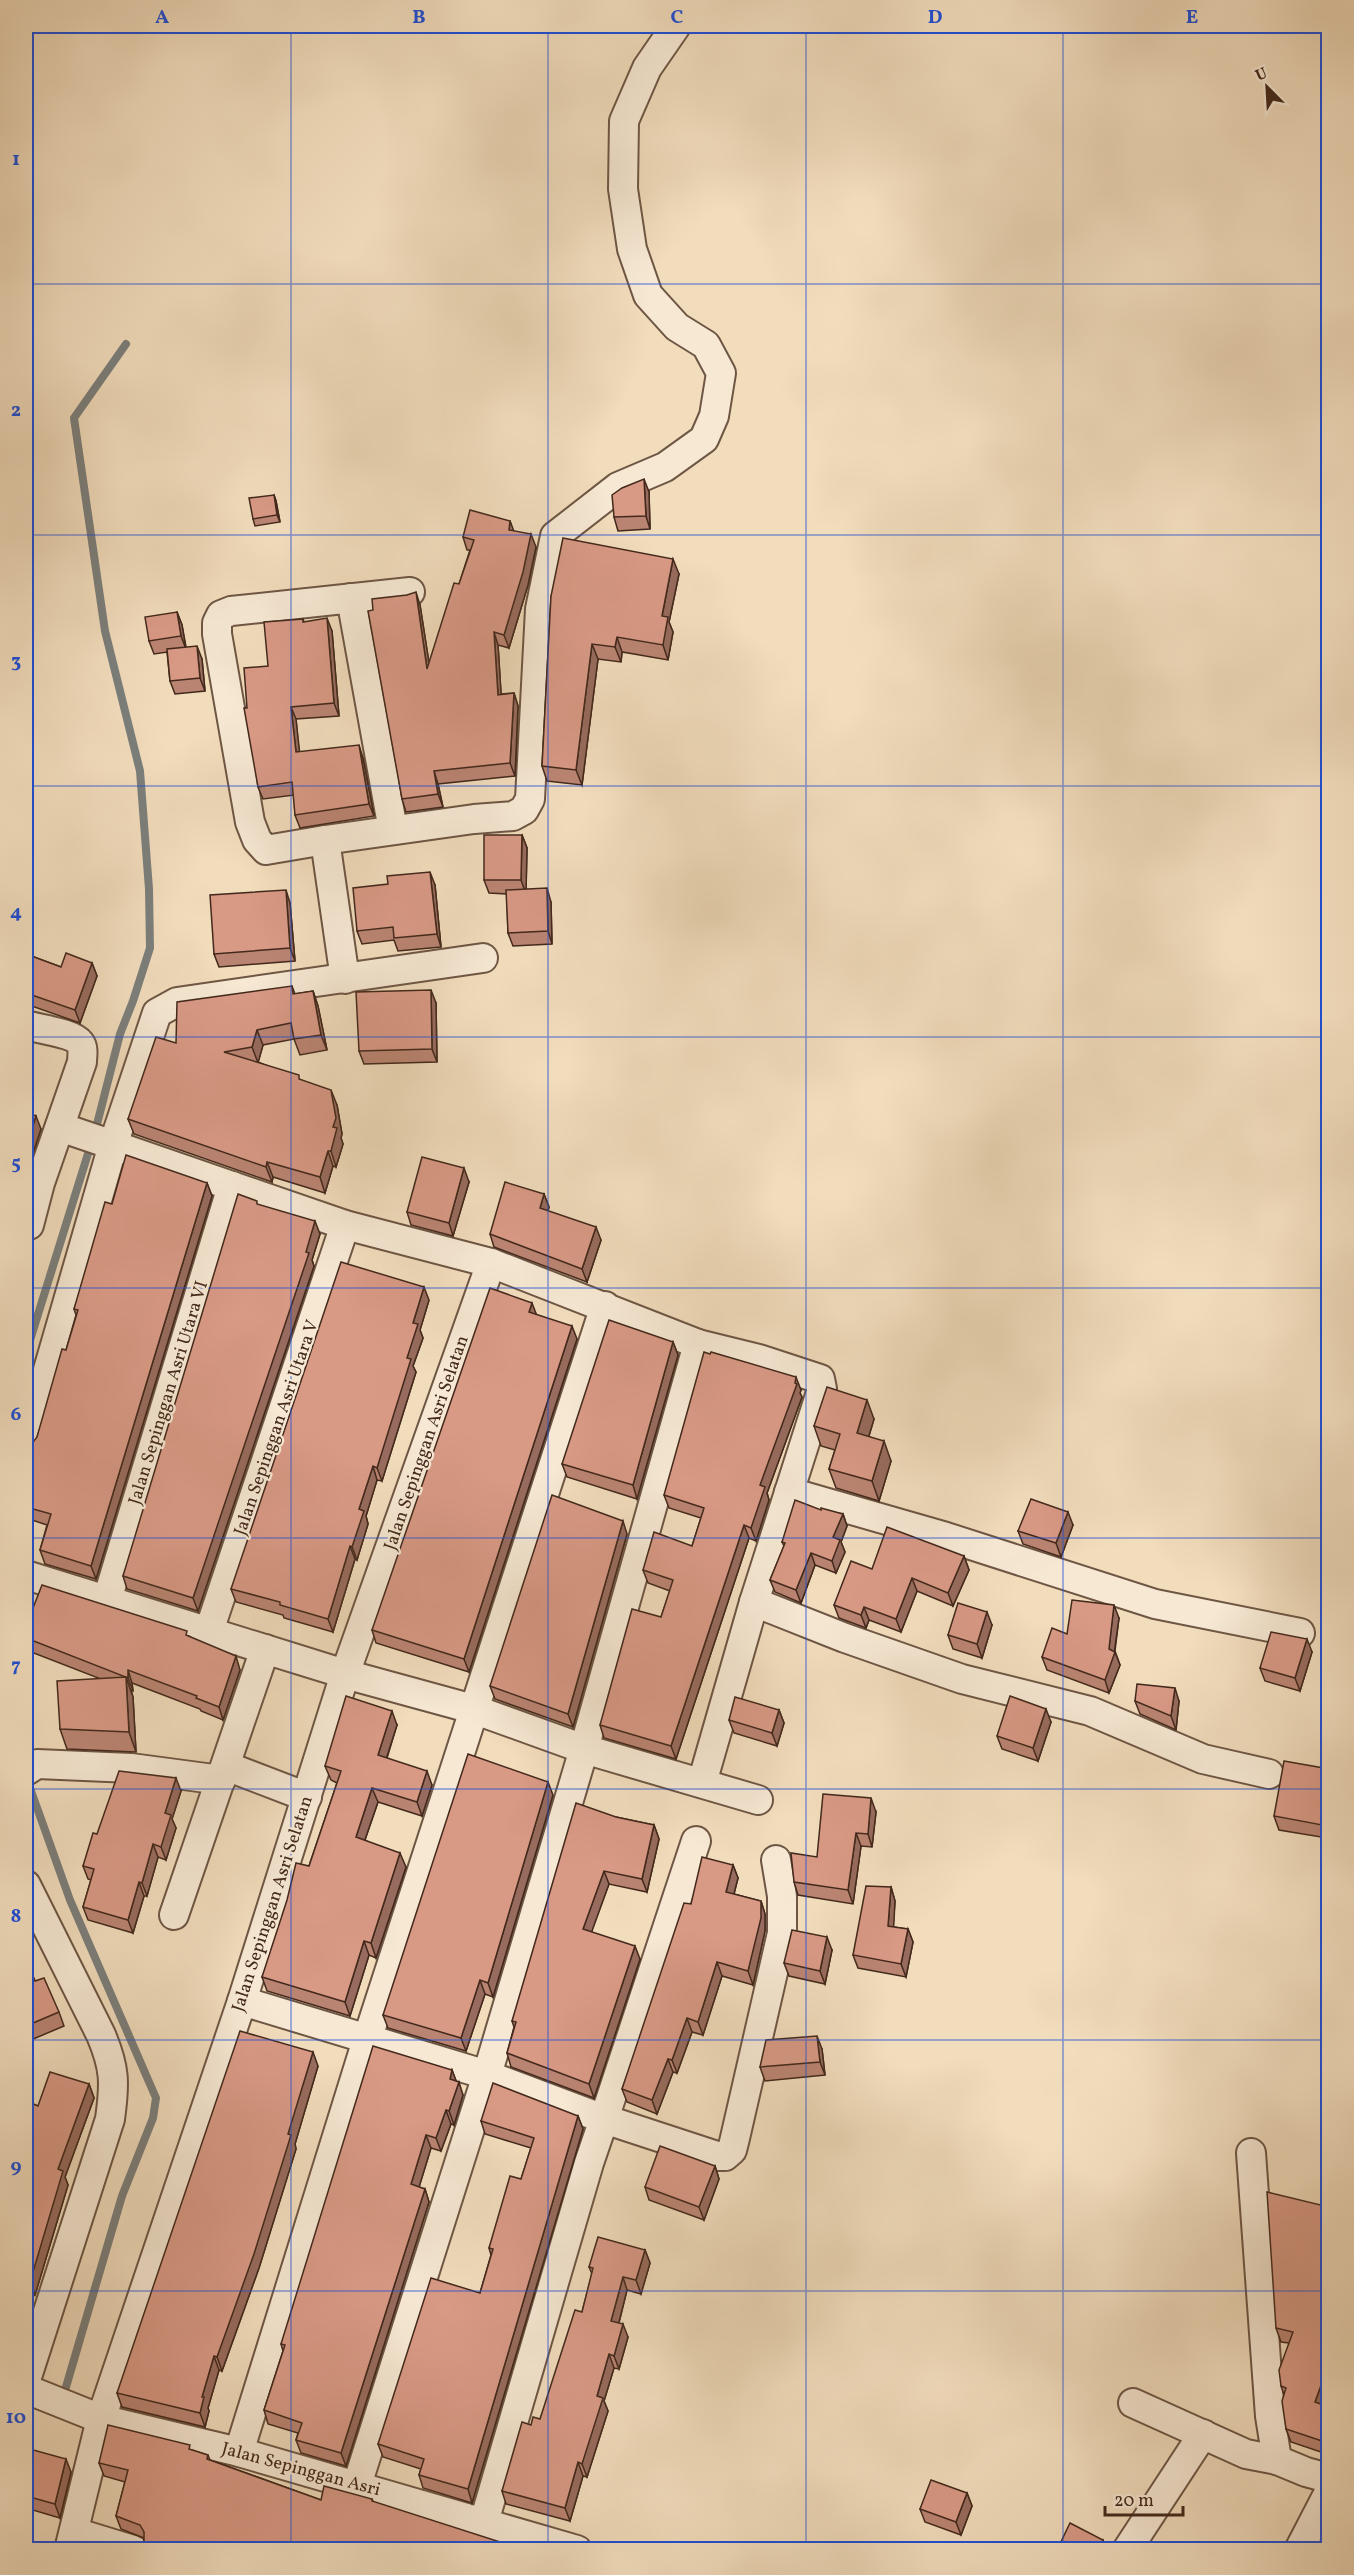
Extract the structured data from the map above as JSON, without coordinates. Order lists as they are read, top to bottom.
{
  "streets": {
    "street": [
      "Jalan Sepinggan Asri Utara VI",
      "Jalan Sepinggan Asri Utara V",
      "Jalan Sepinggan Asri Selatan",
      "Jalan Sepinggan Asri"
    ]
  },
  "crossings": [
    ["Jalan Sepinggan Asri Selatan", "Jalan Sepinggan Asri"]
  ],
  "scale_bar": "20 m",
  "north": "top left",
  "grid": {
    "columns": [
      "A",
      "B",
      "C",
      "D",
      "E"
    ],
    "rows": [
      "1",
      "2",
      "3",
      "4",
      "5",
      "6",
      "7",
      "8",
      "9",
      "10"
    ]
  }
}
